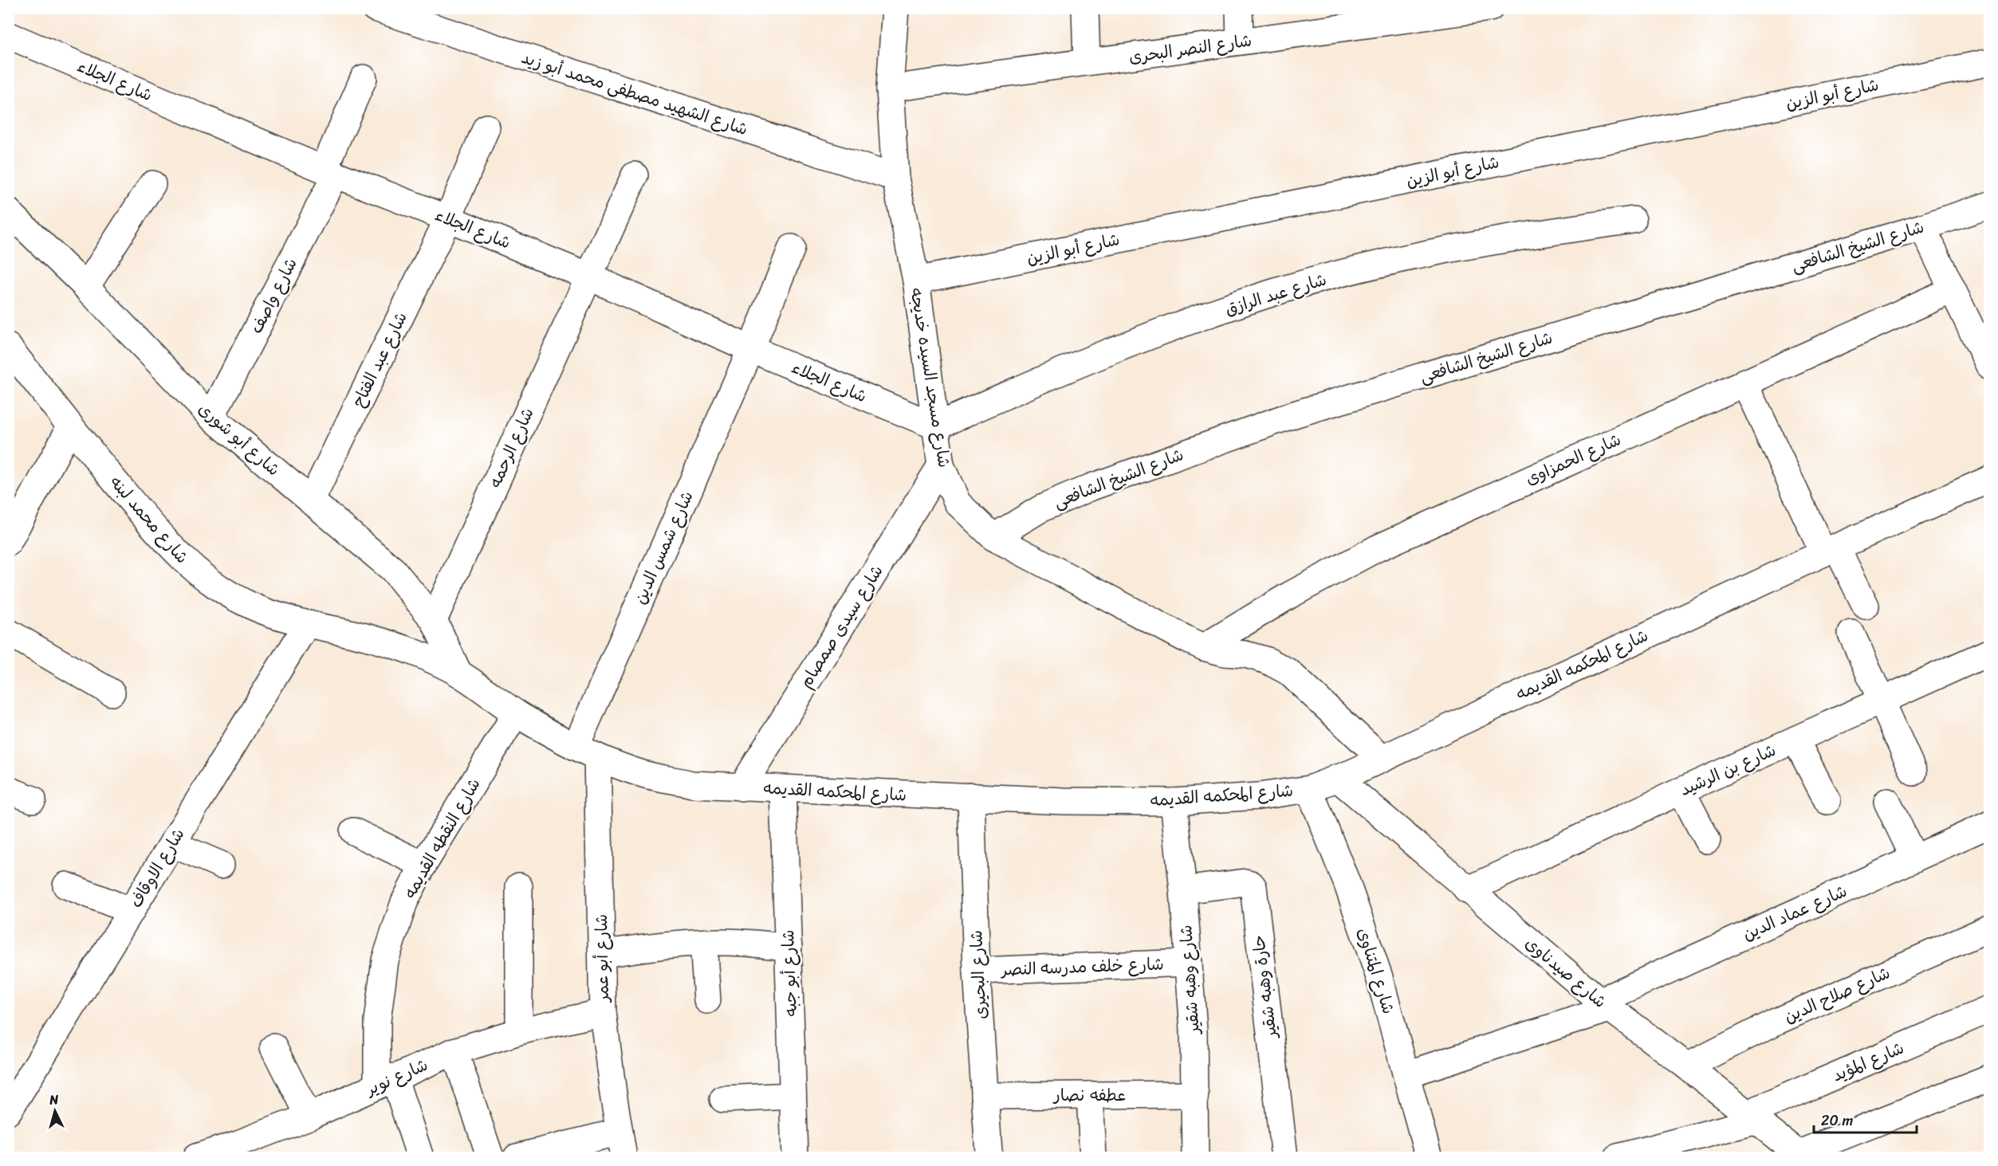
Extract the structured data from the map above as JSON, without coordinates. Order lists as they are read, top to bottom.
{
  "streets": {
    "street": [
      "شارع النصر البحرى",
      "شارع الجلاء",
      "شارع الشهيد مصطفى محمد أبو زيد",
      "شارع أبو الزين",
      "شارع الشيخ الشافعى",
      "شارع عبد الرازق",
      "شارع واصف",
      "شارع عبد الفتاح",
      "شارع مسجد السيده خديجه",
      "شارع أبو شورى",
      "شارع الرحمه",
      "شارع الحمزاوى",
      "شارع محمد لبنه",
      "شارع شمس الدين",
      "شارع سيدى صمصام",
      "شارع المحكمه القديمه",
      "شارع بن الرشيد",
      "شارع النقطه القديمه",
      "شارع الاوقاف",
      "شارع عماد الدين",
      "شارع أبو عمر",
      "شارع خلف مدرسه النصر",
      "شارع المتناوى",
      "شارع صيدناوى",
      "شارع أبو جبه",
      "شارع البحيرى",
      "شارع وهبه شقير",
      "حارة وهبه شقير",
      "شارع صلاح الدين",
      "شارع المؤيد",
      "شارع نوير",
      "عطفه نصار"
    ]
  },
  "crossings": [
    ["شارع النصر البحرى", "شارع مسجد السيده خديجه"],
    ["شارع الجلاء", "شارع عبد الرازق"],
    ["شارع الجلاء", "شارع واصف"],
    ["شارع الجلاء", "شارع عبد الفتاح"],
    ["شارع الجلاء", "شارع مسجد السيده خديجه"],
    ["شارع الجلاء", "شارع الرحمه"],
    ["شارع الجلاء", "شارع شمس الدين"],
    ["شارع الشهيد مصطفى محمد أبو زيد", "شارع مسجد السيده خديجه"],
    ["شارع أبو الزين", "شارع مسجد السيده خديجه"],
    ["شارع الشيخ الشافعى", "شارع مسجد السيده خديجه"],
    ["شارع عبد الرازق", "شارع مسجد السيده خديجه"],
    ["شارع واصف", "شارع أبو شورى"],
    ["شارع عبد الفتاح", "شارع أبو شورى"],
    ["شارع مسجد السيده خديجه", "شارع الحمزاوى"],
    ["شارع مسجد السيده خديجه", "شارع سيدى صمصام"],
    ["شارع مسجد السيده خديجه", "شارع المحكمه القديمه"],
    ["شارع أبو شورى", "شارع الرحمه"],
    ["شارع أبو شورى", "شارع محمد لبنه"],
    ["شارع محمد لبنه", "شارع المحكمه القديمه"],
    ["شارع محمد لبنه", "شارع النقطه القديمه"],
    ["شارع محمد لبنه", "شارع الاوقاف"],
    ["شارع شمس الدين", "شارع المحكمه القديمه"],
    ["شارع شمس الدين", "شارع أبو عمر"],
    ["شارع سيدى صمصام", "شارع المحكمه القديمه"],
    ["شارع المحكمه القديمه", "شارع النقطه القديمه"],
    ["شارع المحكمه القديمه", "شارع أبو عمر"],
    ["شارع المحكمه القديمه", "شارع المتناوى"],
    ["شارع المحكمه القديمه", "شارع صيدناوى"],
    ["شارع المحكمه القديمه", "شارع أبو جبه"],
    ["شارع المحكمه القديمه", "شارع البحيرى"],
    ["شارع المحكمه القديمه", "شارع وهبه شقير"],
    ["شارع بن الرشيد", "شارع صيدناوى"],
    ["شارع النقطه القديمه", "شارع نوير"],
    ["شارع عماد الدين", "شارع المتناوى"],
    ["شارع عماد الدين", "شارع صيدناوى"],
    ["شارع أبو عمر", "شارع نوير"],
    ["شارع خلف مدرسه النصر", "شارع البحيرى"],
    ["شارع خلف مدرسه النصر", "شارع وهبه شقير"],
    ["شارع صيدناوى", "شارع صلاح الدين"],
    ["شارع صيدناوى", "شارع المؤيد"],
    ["شارع البحيرى", "عطفه نصار"],
    ["شارع وهبه شقير", "حارة وهبه شقير"],
    ["شارع وهبه شقير", "عطفه نصار"]
  ],
  "scale_bar": "20 m",
  "north": "top"
}
